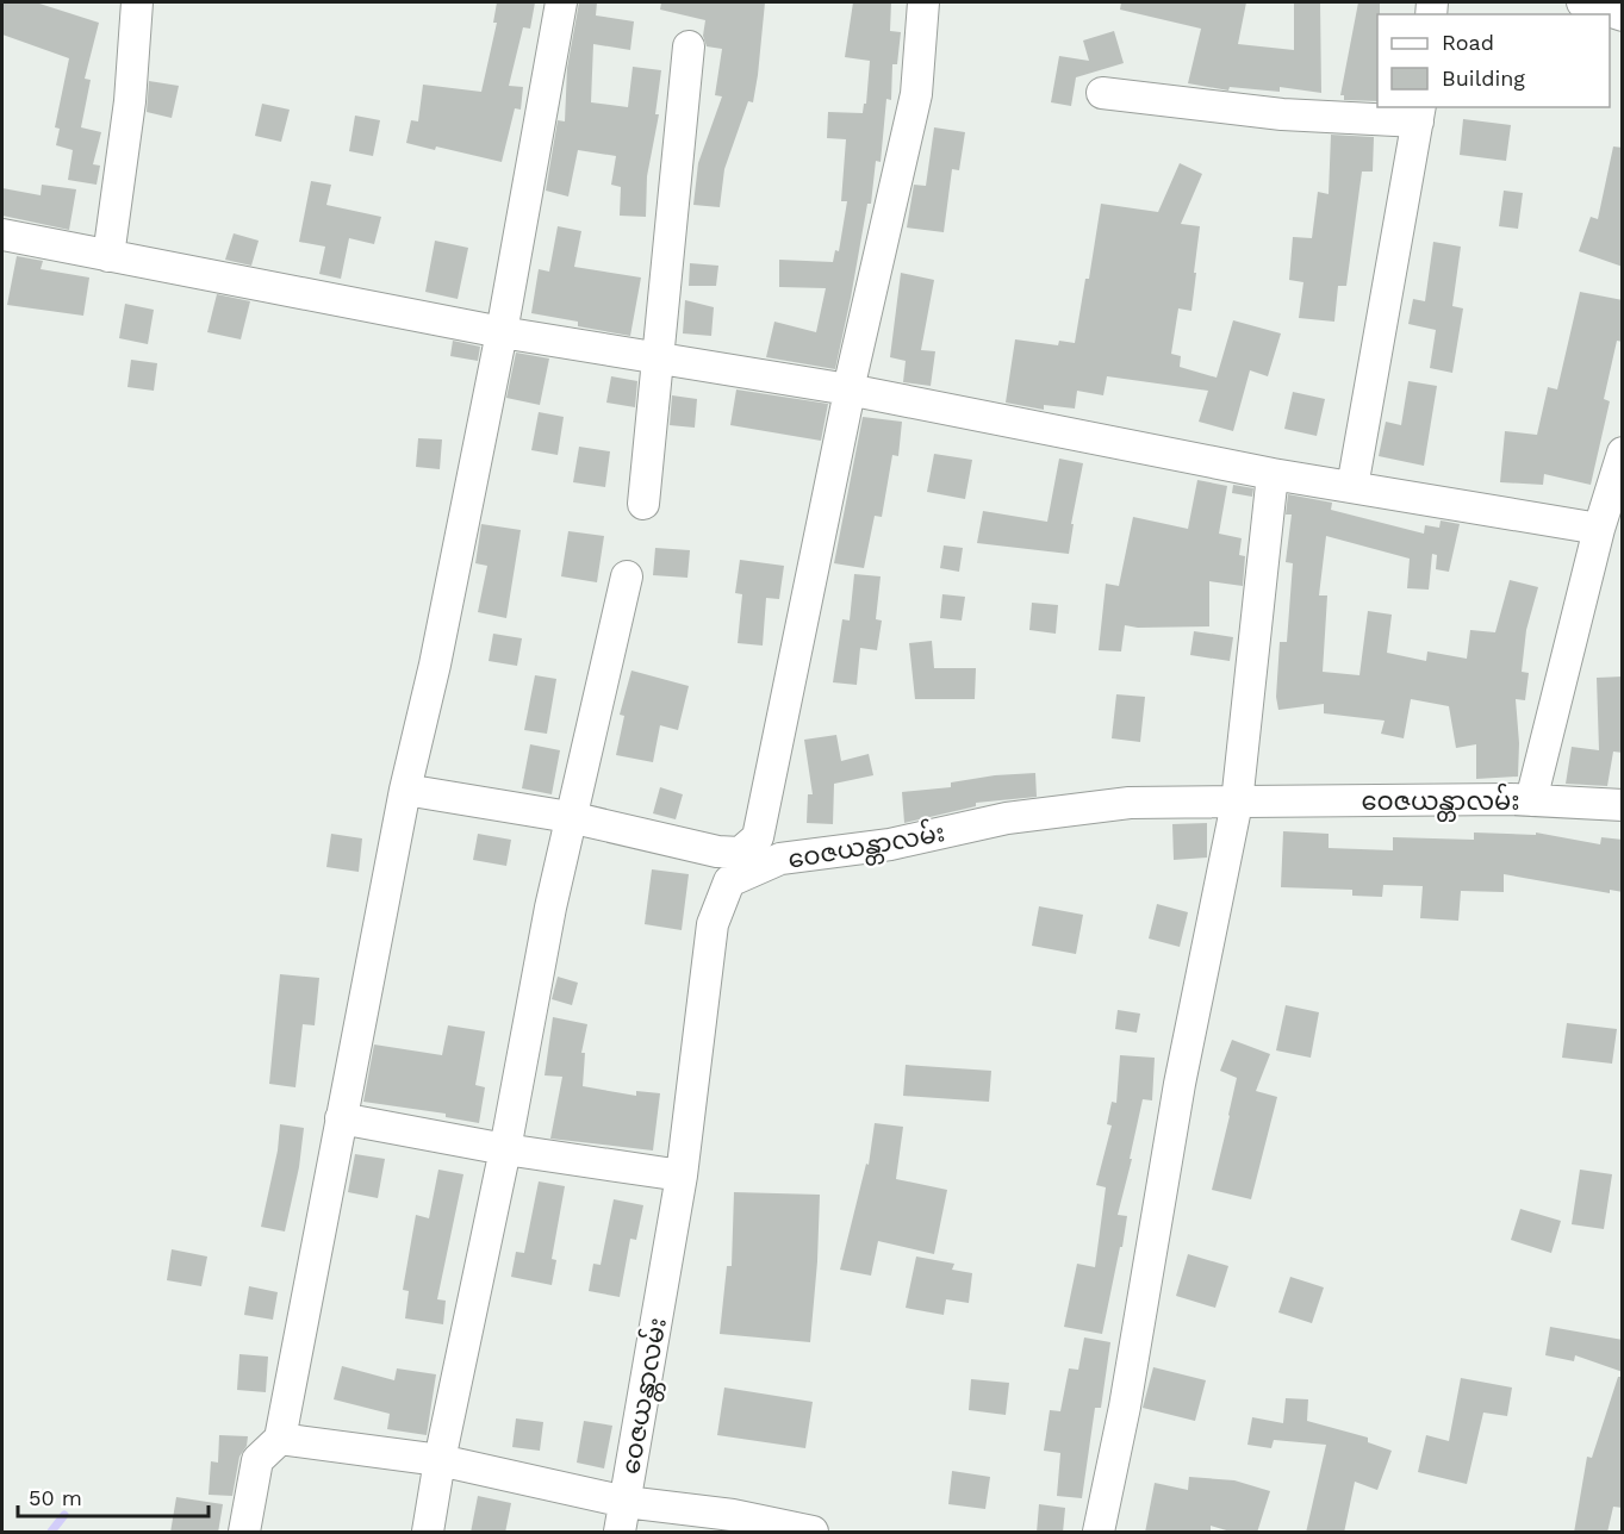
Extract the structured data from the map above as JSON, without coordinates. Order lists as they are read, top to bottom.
{
  "streets": {
    "street": ["ဝေဇယန္တာလမ်း"]
  },
  "legend": ["Road", "Building"],
  "scale_bar": "50 m"
}
